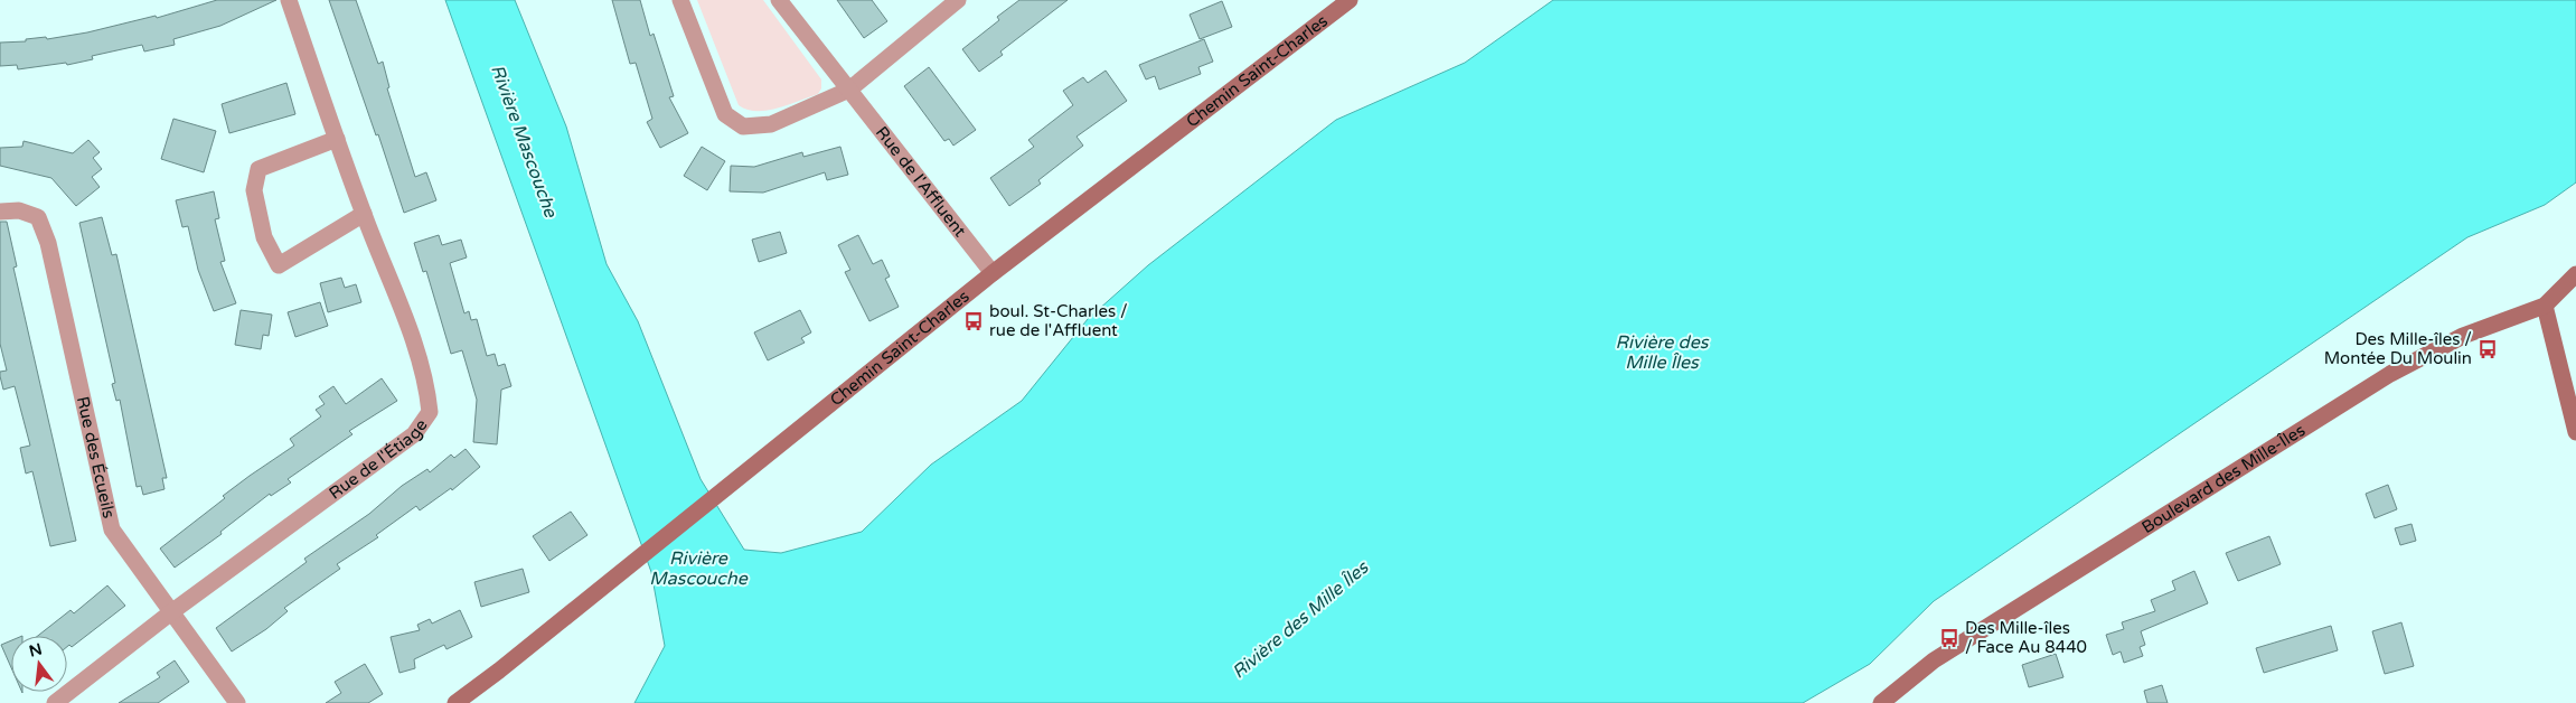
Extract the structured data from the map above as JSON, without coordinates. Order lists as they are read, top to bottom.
{
  "streets": {
    "main road": ["Chemin Saint-Charles", "Boulevard des Mille-Îles"],
    "street": ["Rue de l'Affluent", "Rue de l'Étiage", "Rue des Écueils"]
  },
  "crossings": [
    ["Chemin Saint-Charles", "Rue de l'Affluent"],
    ["Rue de l'Étiage", "Rue des Écueils"]
  ],
  "water": ["Rivière Mascouche", "Rivière des Mille Îles"],
  "places": {
    "bus stop": ["boul. St-Charles / rue de l'Affluent", "Des Mille-îles / Montée Du Moulin", "Des Mille-îles / Face Au 8440"]
  },
  "north": "top"
}
